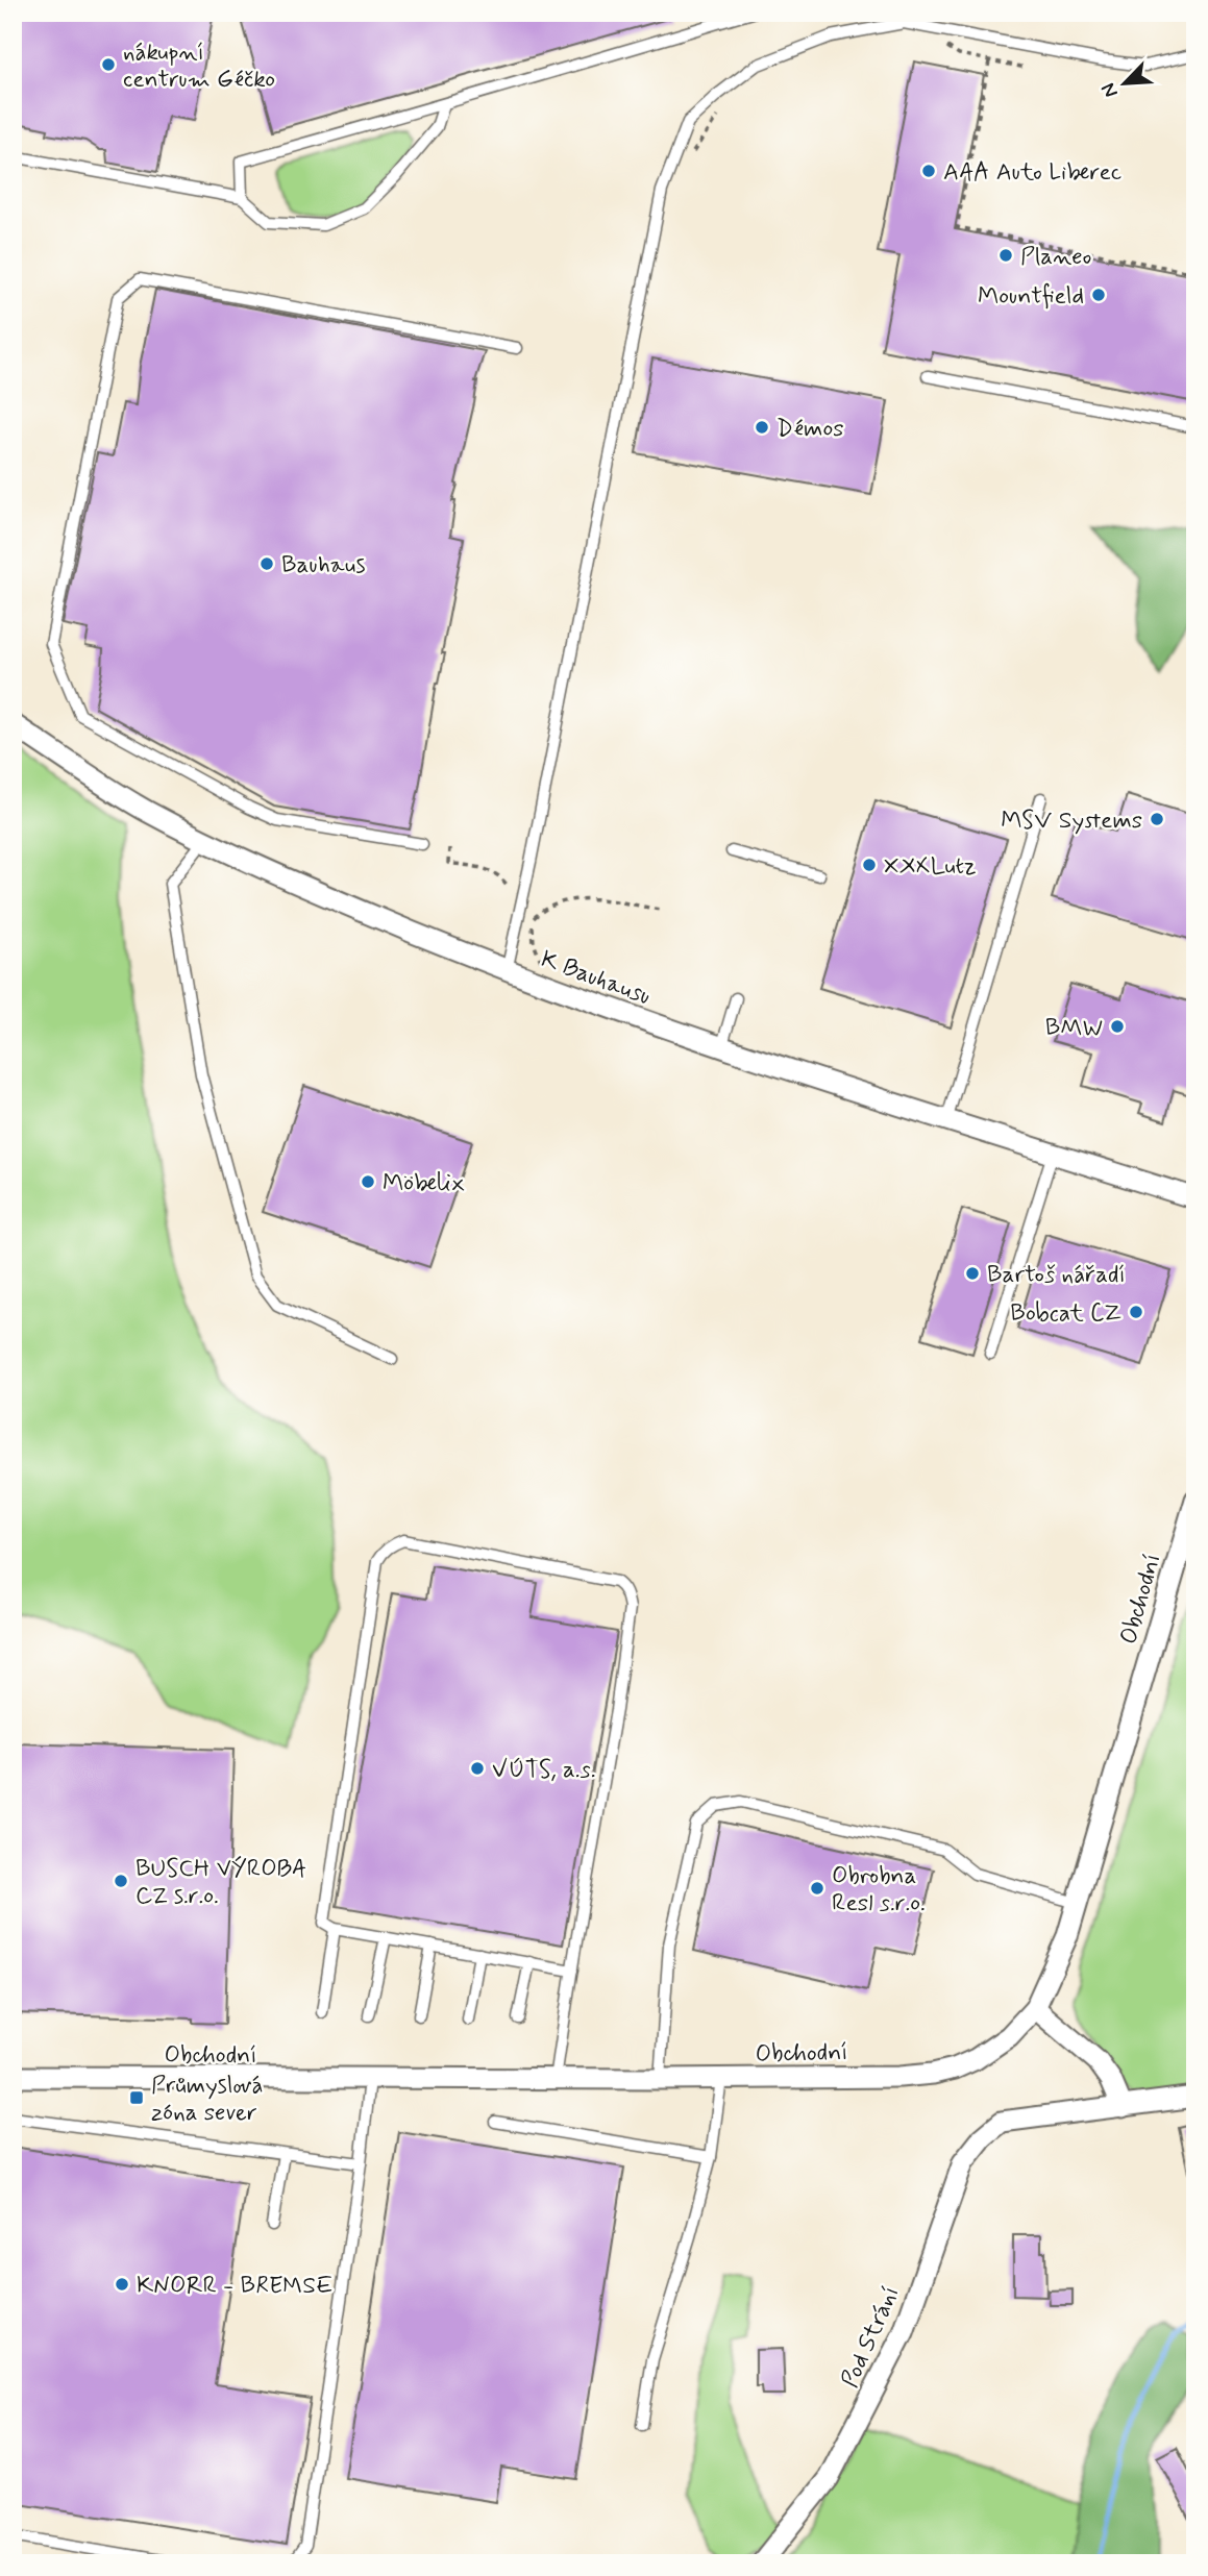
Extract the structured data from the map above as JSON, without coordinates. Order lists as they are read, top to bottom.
{
  "streets": {
    "street": ["K Bauhausu", "Obchodní", "Pod Strání"]
  },
  "places": {
    "other": [
      "nákupní centrum Géčko",
      "AAA Auto Liberec",
      "Planeo",
      "Mountfield",
      "Démos",
      "Bauhaus",
      "MSV Systems",
      "XXXLutz",
      "BMW",
      "Möbelix",
      "Bartoš nářadí",
      "Bobcat CZ",
      "VÚTS, a.s.",
      "BUSCH VÝROBA CZ s.r.o.",
      "Obrobna Resl s.r.o.",
      "KNORR - BREMSE"
    ],
    "transit": ["Průmyslová zóna sever"]
  },
  "north": "bottom left"
}
